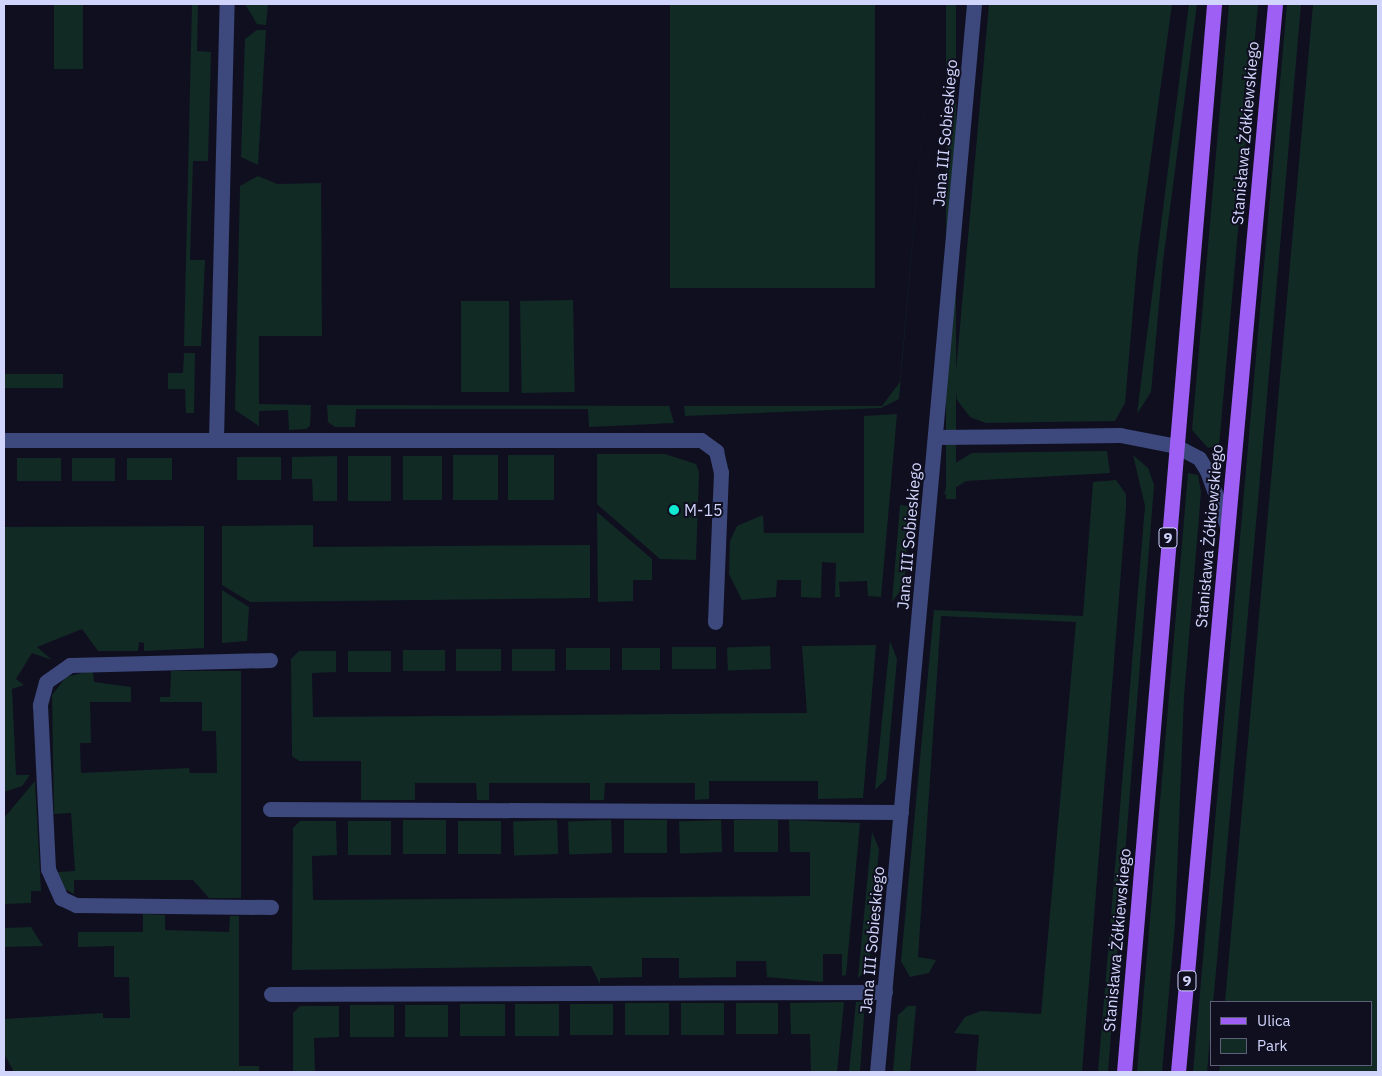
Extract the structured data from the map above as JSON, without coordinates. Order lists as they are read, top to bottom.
{
  "streets": {
    "main road": ["Stanisława Żółkiewskiego", "9"],
    "street": ["Jana III Sobieskiego"]
  },
  "places": ["M-15"],
  "legend": ["Ulica", "Park"]
}
